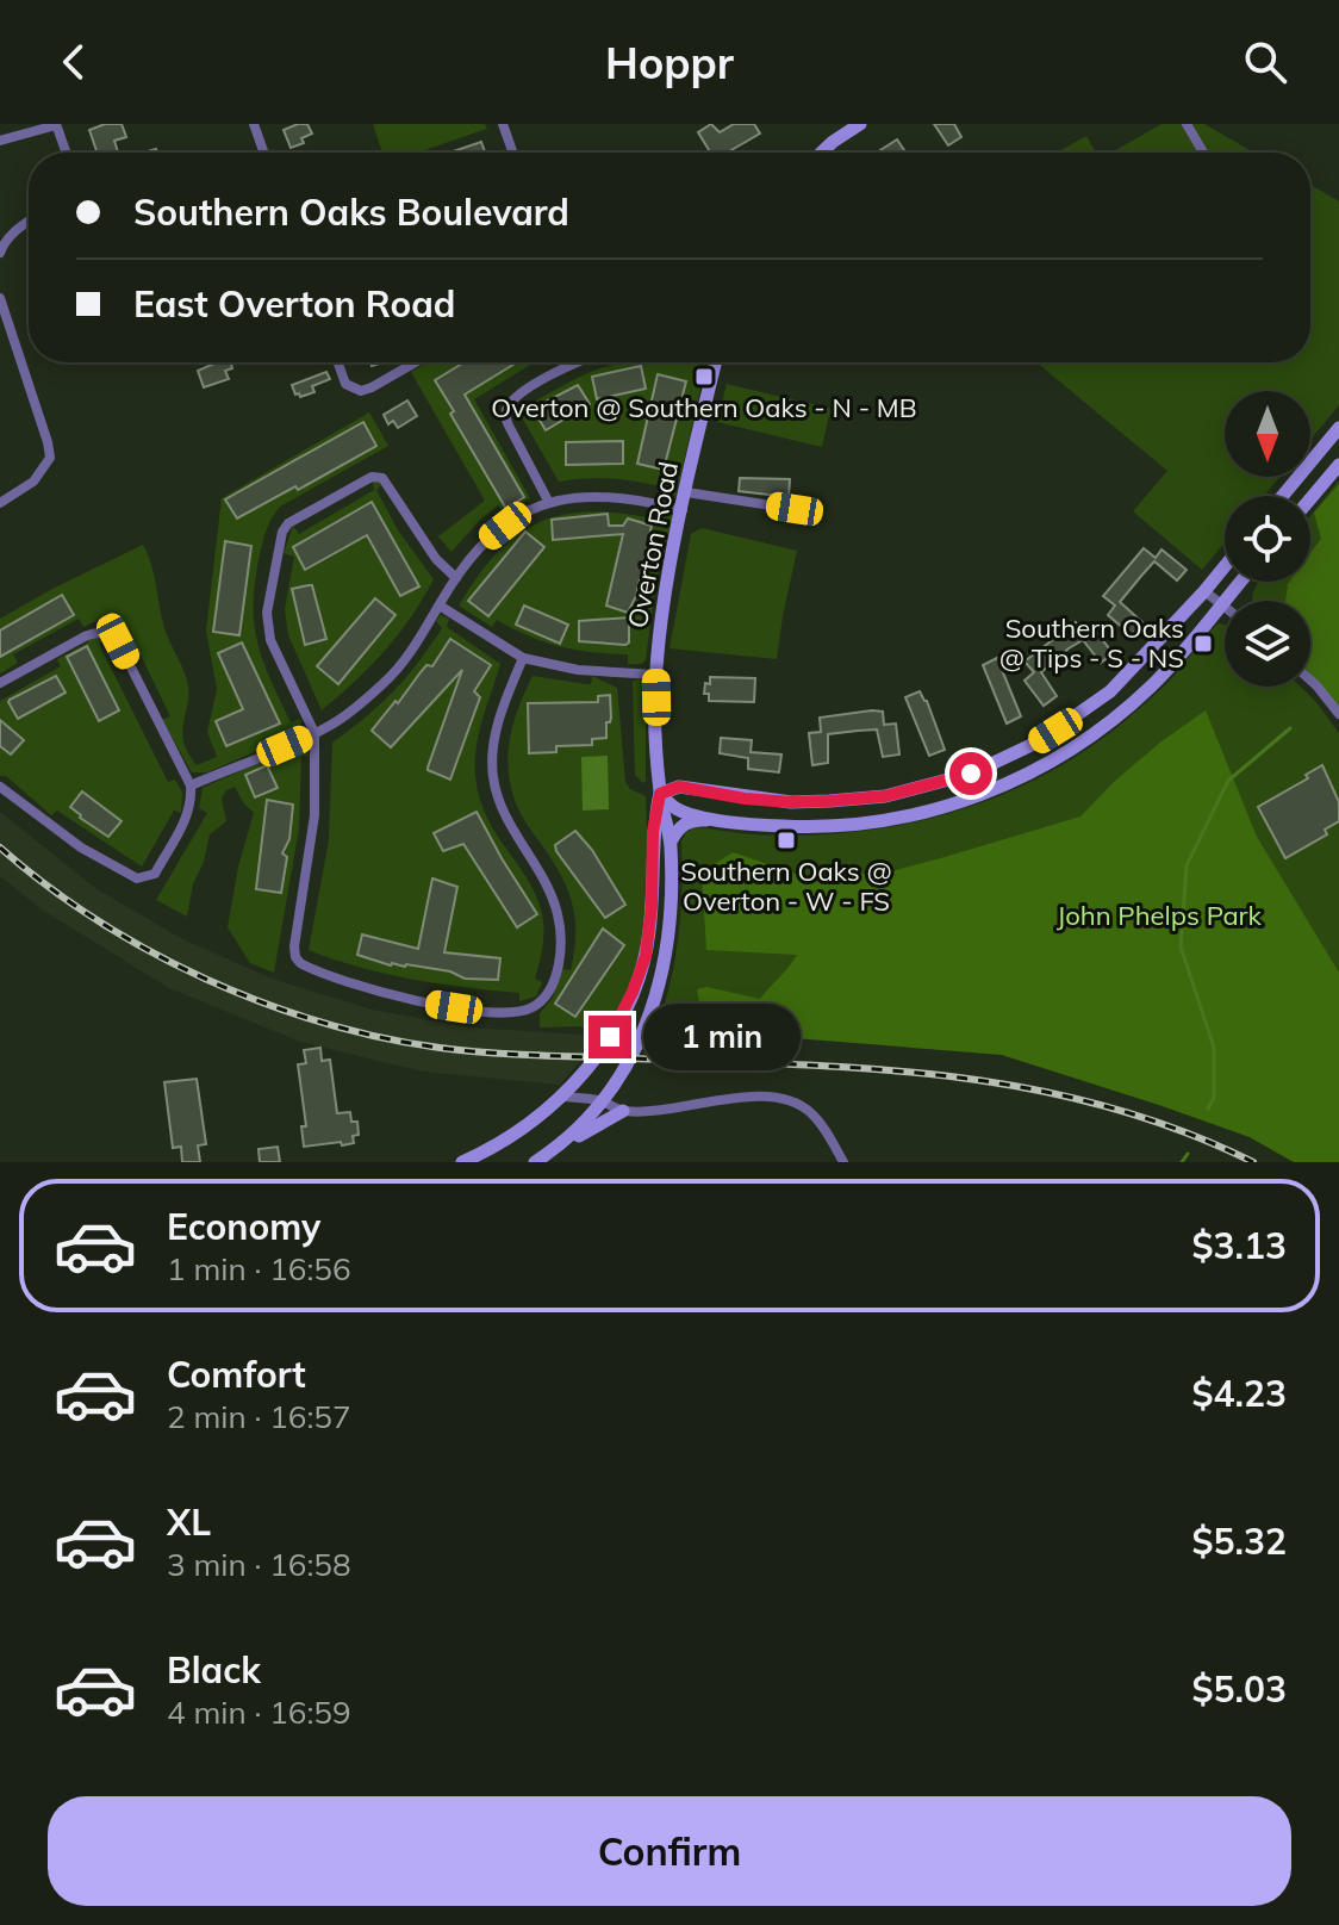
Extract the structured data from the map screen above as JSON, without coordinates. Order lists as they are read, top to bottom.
{
  "streets": {
    "street": ["Overton Road"]
  },
  "parks": ["John Phelps Park"],
  "places": {
    "transit": ["Overton @ Southern Oaks - N - MB", "Southern Oaks @ Tips - S - NS", "Southern Oaks @ Overton - W - FS"]
  },
  "north": "bottom",
  "page": {
    "header": "Hoppr",
    "banner": ["Southern Oaks Boulevard", "East Overton Road"],
    "bubble": "1 min",
    "list": [
      {
        "name": "Economy",
        "note": "1 min · 16:56",
        "value": "$3.13"
      },
      {
        "name": "Comfort",
        "note": "2 min · 16:57",
        "value": "$4.23"
      },
      {
        "name": "XL",
        "note": "3 min · 16:58",
        "value": "$5.32"
      },
      {
        "name": "Black",
        "note": "4 min · 16:59",
        "value": "$5.03"
      }
    ],
    "buttons": "Confirm"
  }
}
